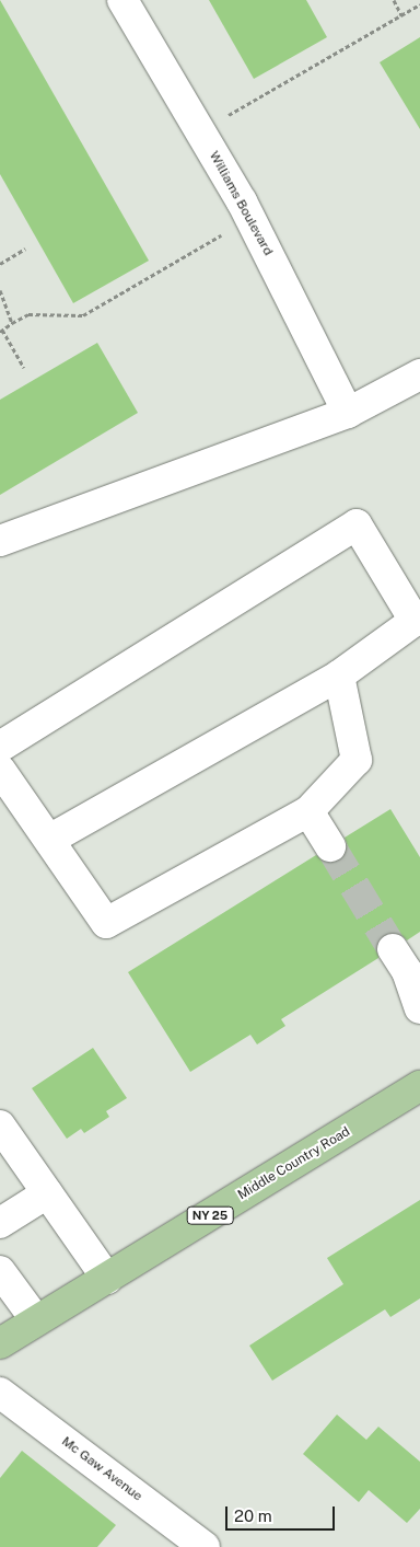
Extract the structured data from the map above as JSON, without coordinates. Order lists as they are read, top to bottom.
{
  "streets": {
    "main road": ["Middle Country Road", "NY 25"],
    "street": ["Williams Boulevard", "Mc Gaw Avenue"]
  },
  "scale_bar": "20 m"
}
